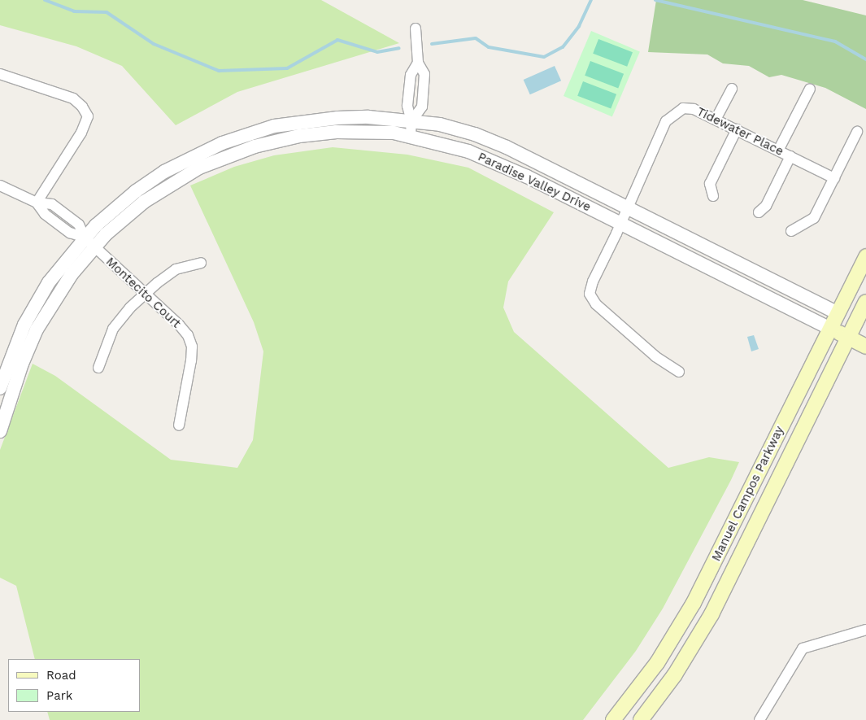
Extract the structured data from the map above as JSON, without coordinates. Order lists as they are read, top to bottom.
{
  "streets": {
    "main road": ["Paradise Valley Drive", "Manuel Campos Parkway"],
    "street": ["Tidewater Place", "Montecito Court"]
  },
  "crossings": [
    ["Tidewater Place", "Paradise Valley Drive"],
    ["Paradise Valley Drive", "Montecito Court"],
    ["Paradise Valley Drive", "Manuel Campos Parkway"]
  ],
  "legend": ["Road", "Park"]
}
